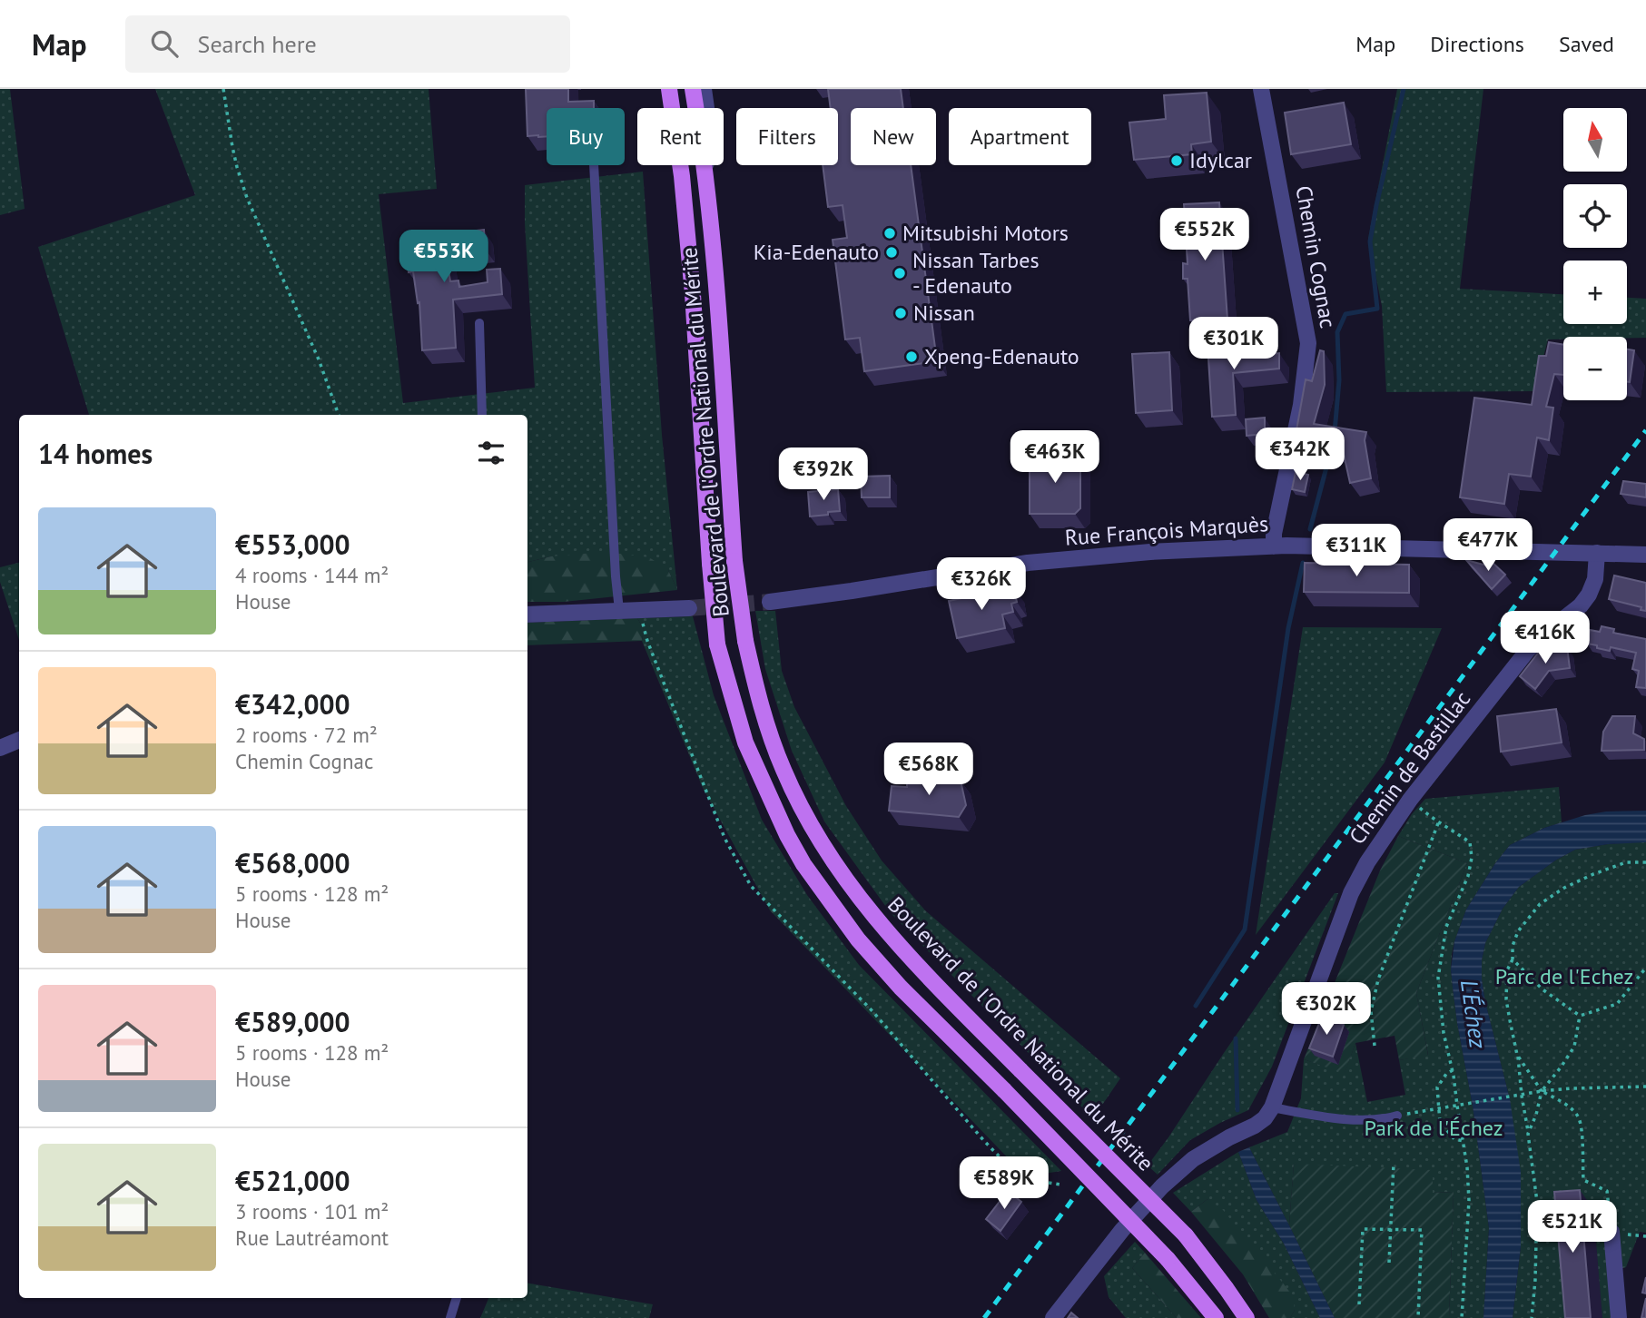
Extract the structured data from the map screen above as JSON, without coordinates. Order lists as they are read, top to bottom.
{
  "streets": {
    "main road": ["Boulevard de l'Ordre National du Mérite"],
    "street": ["Chemin Cognac", "Rue François Marquès", "Chemin de Bastillac"]
  },
  "crossings": [
    ["Chemin Cognac", "Rue François Marquès"],
    ["Rue François Marquès", "Chemin de Bastillac"]
  ],
  "water": ["L'Échez"],
  "parks": ["Parc de l'Echez", "Park de l'Échez"],
  "places": [
    "Idylcar",
    "Mitsubishi Motors",
    "Kia-Edenauto",
    "Nissan Tarbes - Edenauto",
    "Nissan",
    "Xpeng-Edenauto"
  ],
  "north": "top",
  "page": {
    "header": "Map",
    "search": "Search here",
    "nav": ["Map", "Directions", "Saved"],
    "map_buttons": ["+", "−"],
    "chip": [
      "Buy",
      "Rent",
      "Filters",
      "New",
      "Apartment"
    ],
    "price": [
      "€552K",
      "€553K",
      "€301K",
      "€342K",
      "€463K",
      "€392K",
      "€477K",
      "€311K",
      "€326K",
      "€416K",
      "€568K",
      "€302K",
      "€589K",
      "€521K"
    ],
    "heading": "14 homes",
    "list": [
      {
        "name": "€553,000",
        "note": "4 rooms · 144 m² · House"
      },
      {
        "name": "€342,000",
        "note": "2 rooms · 72 m² · Chemin Cognac"
      },
      {
        "name": "€568,000",
        "note": "5 rooms · 128 m² · House"
      },
      {
        "name": "€589,000",
        "note": "5 rooms · 128 m² · House"
      },
      {
        "name": "€521,000",
        "note": "3 rooms · 101 m² · Rue Lautréamont"
      }
    ]
  }
}
